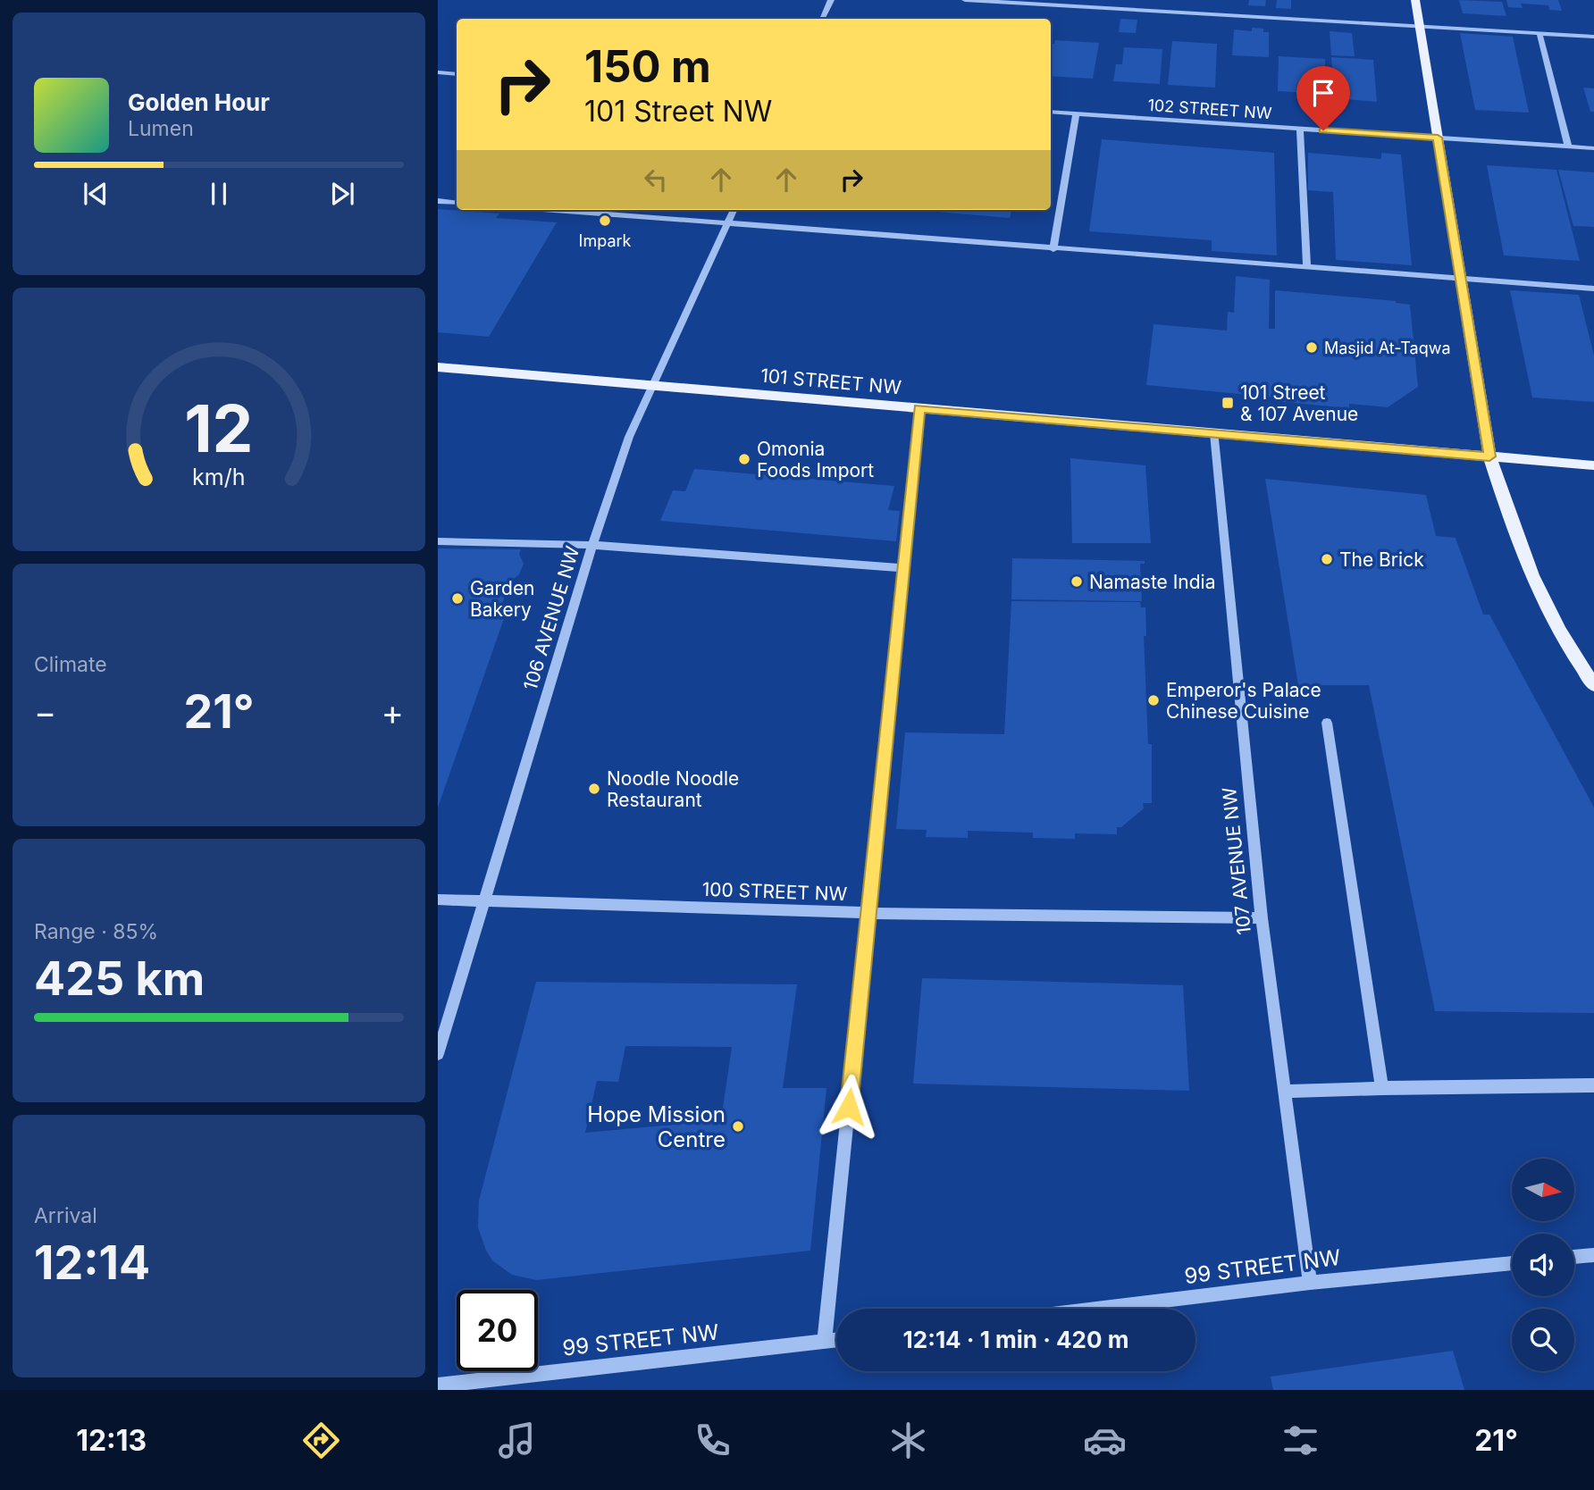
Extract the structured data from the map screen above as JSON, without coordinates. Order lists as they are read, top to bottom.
{
  "streets": {
    "main road": ["101 STREET NW"],
    "street": [
      "102 STREET NW",
      "106 AVENUE NW",
      "107 AVENUE NW",
      "100 STREET NW",
      "99 STREET NW"
    ]
  },
  "crossings": [
    ["101 STREET NW", "106 AVENUE NW"],
    ["101 STREET NW", "107 AVENUE NW"],
    ["106 AVENUE NW", "100 STREET NW"],
    ["107 AVENUE NW", "100 STREET NW"],
    ["107 AVENUE NW", "99 STREET NW"]
  ],
  "places": {
    "other": [
      "Impark",
      "Masjid At-Taqwa",
      "Omonia Foods Import",
      "The Brick",
      "Namaste India",
      "Garden Bakery",
      "Emperor's Palace Chinese Cuisine",
      "Noodle Noodle Restaurant",
      "Hope Mission Centre"
    ],
    "transit": ["101 Street & 107 Avenue"]
  },
  "north": "right",
  "page": {
    "turn": ["150 m", "101 Street NW"],
    "song": ["Golden Hour", "Lumen"],
    "tile": [
      "Climate",
      ["Range · 85%", "425 km"],
      ["Arrival", "12:14"]
    ],
    "heat": ["−", "21°", "+"],
    "limit": "20",
    "trip": "12:14 · 1 min · 420 m",
    "tabs": ["12:13", "21°"],
    "gauge": ["12", "km/h"]
  }
}
